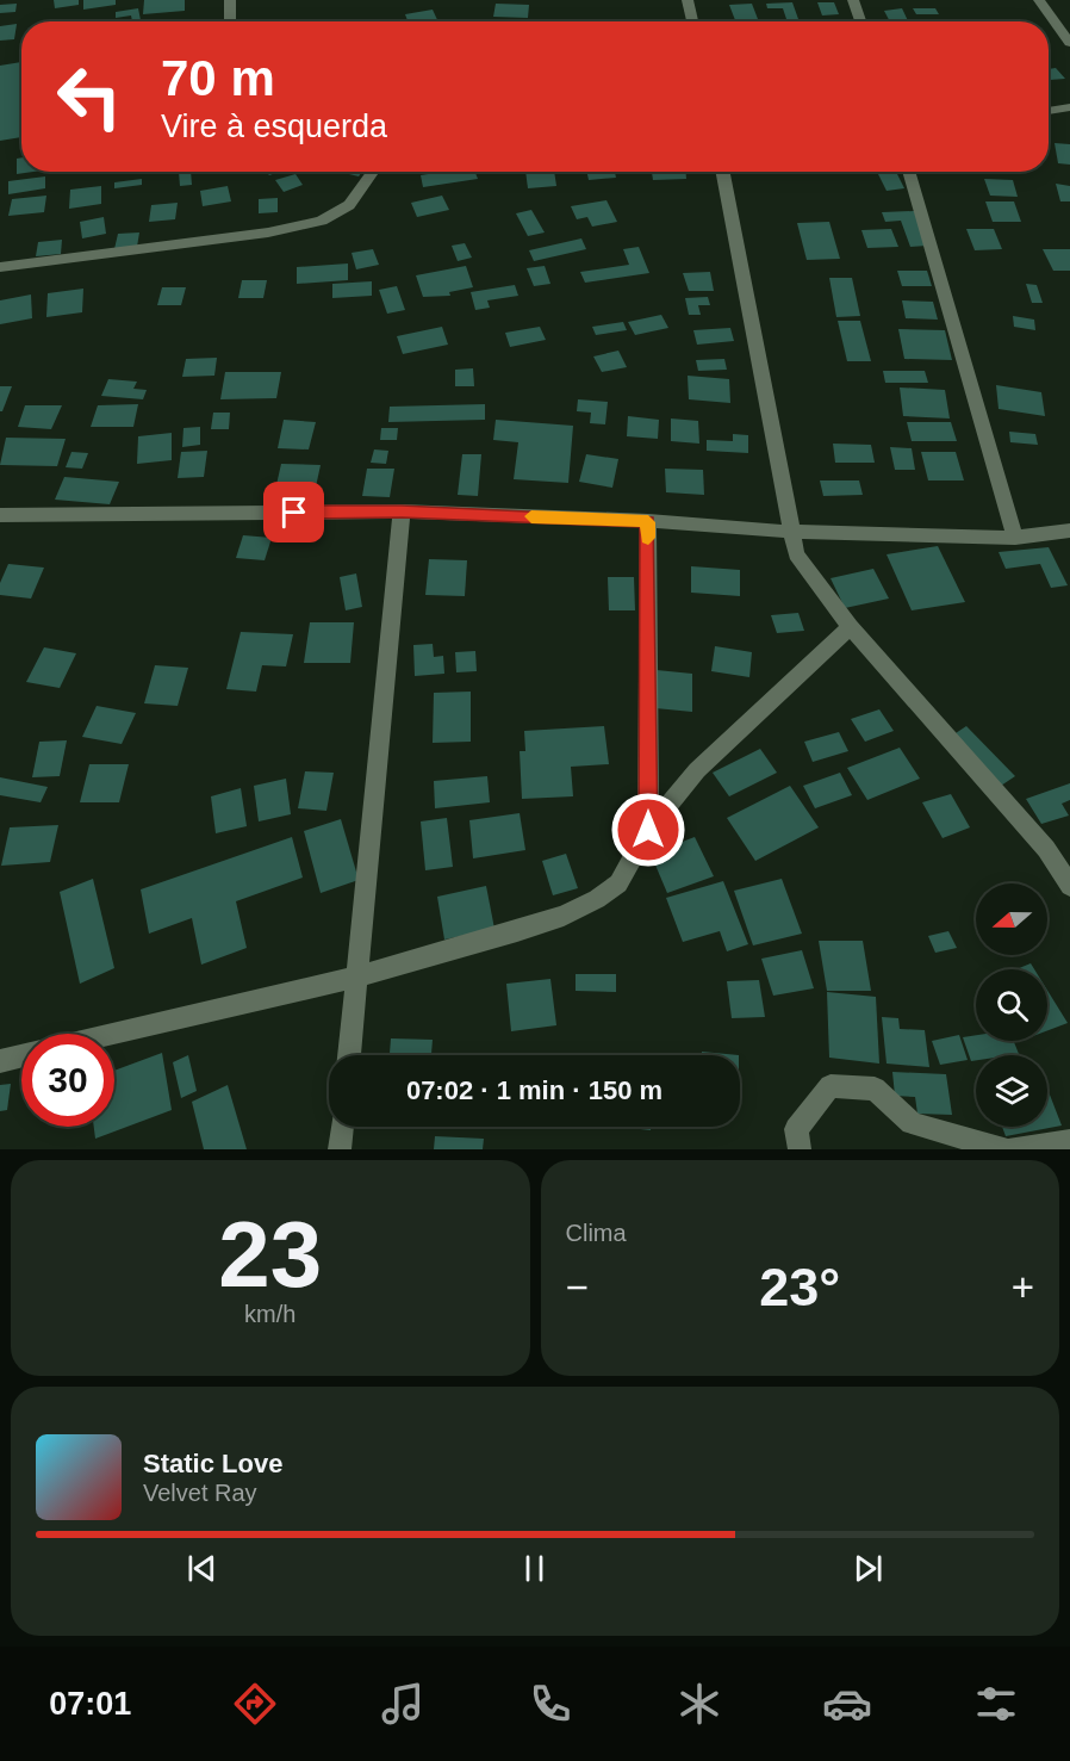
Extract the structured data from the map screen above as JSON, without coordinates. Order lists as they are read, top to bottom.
{
  "north": "left",
  "page": {
    "turn": ["70 m", "Vire à esquerda"],
    "limit": "30",
    "trip": "07:02 · 1 min · 150 m",
    "tile": [
      ["23", "km/h"],
      "Clima"
    ],
    "heat": ["−", "23°", "+"],
    "song": ["Static Love", "Velvet Ray"],
    "tabs": "07:01"
  }
}
